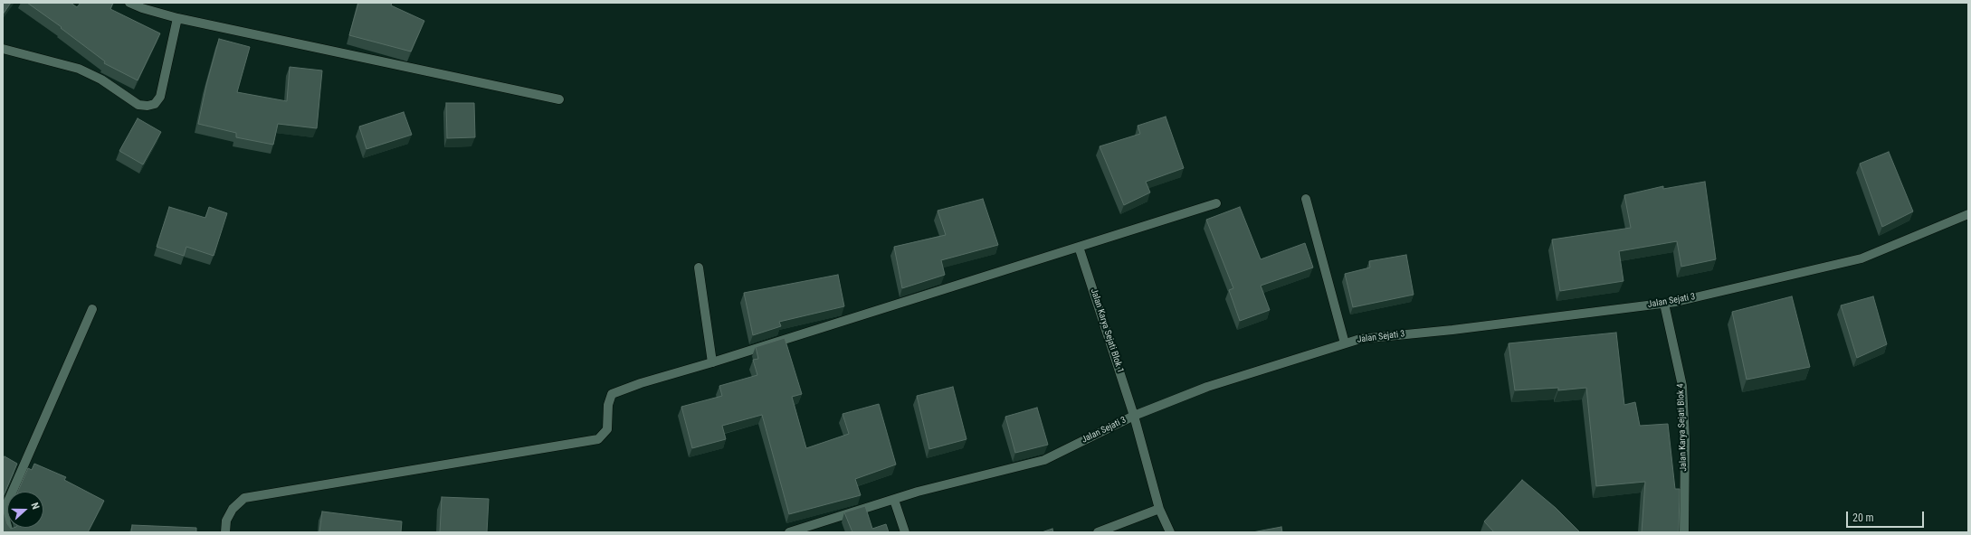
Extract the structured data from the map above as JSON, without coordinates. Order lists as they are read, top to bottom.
{
  "streets": {
    "street": ["Jalan Sejati 3", "Jalan Karya Sejati Blok 1", "Jalan Karya Sejati Blok 4"]
  },
  "crossings": [
    ["Jalan Sejati 3", "Jalan Karya Sejati Blok 1"],
    ["Jalan Sejati 3", "Jalan Karya Sejati Blok 4"]
  ],
  "scale_bar": "20 m",
  "north": "right"
}
